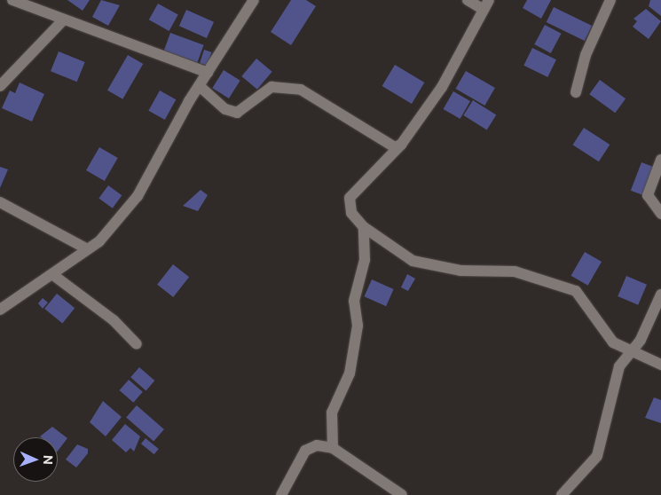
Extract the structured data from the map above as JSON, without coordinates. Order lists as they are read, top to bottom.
{
  "north": "right"
}
